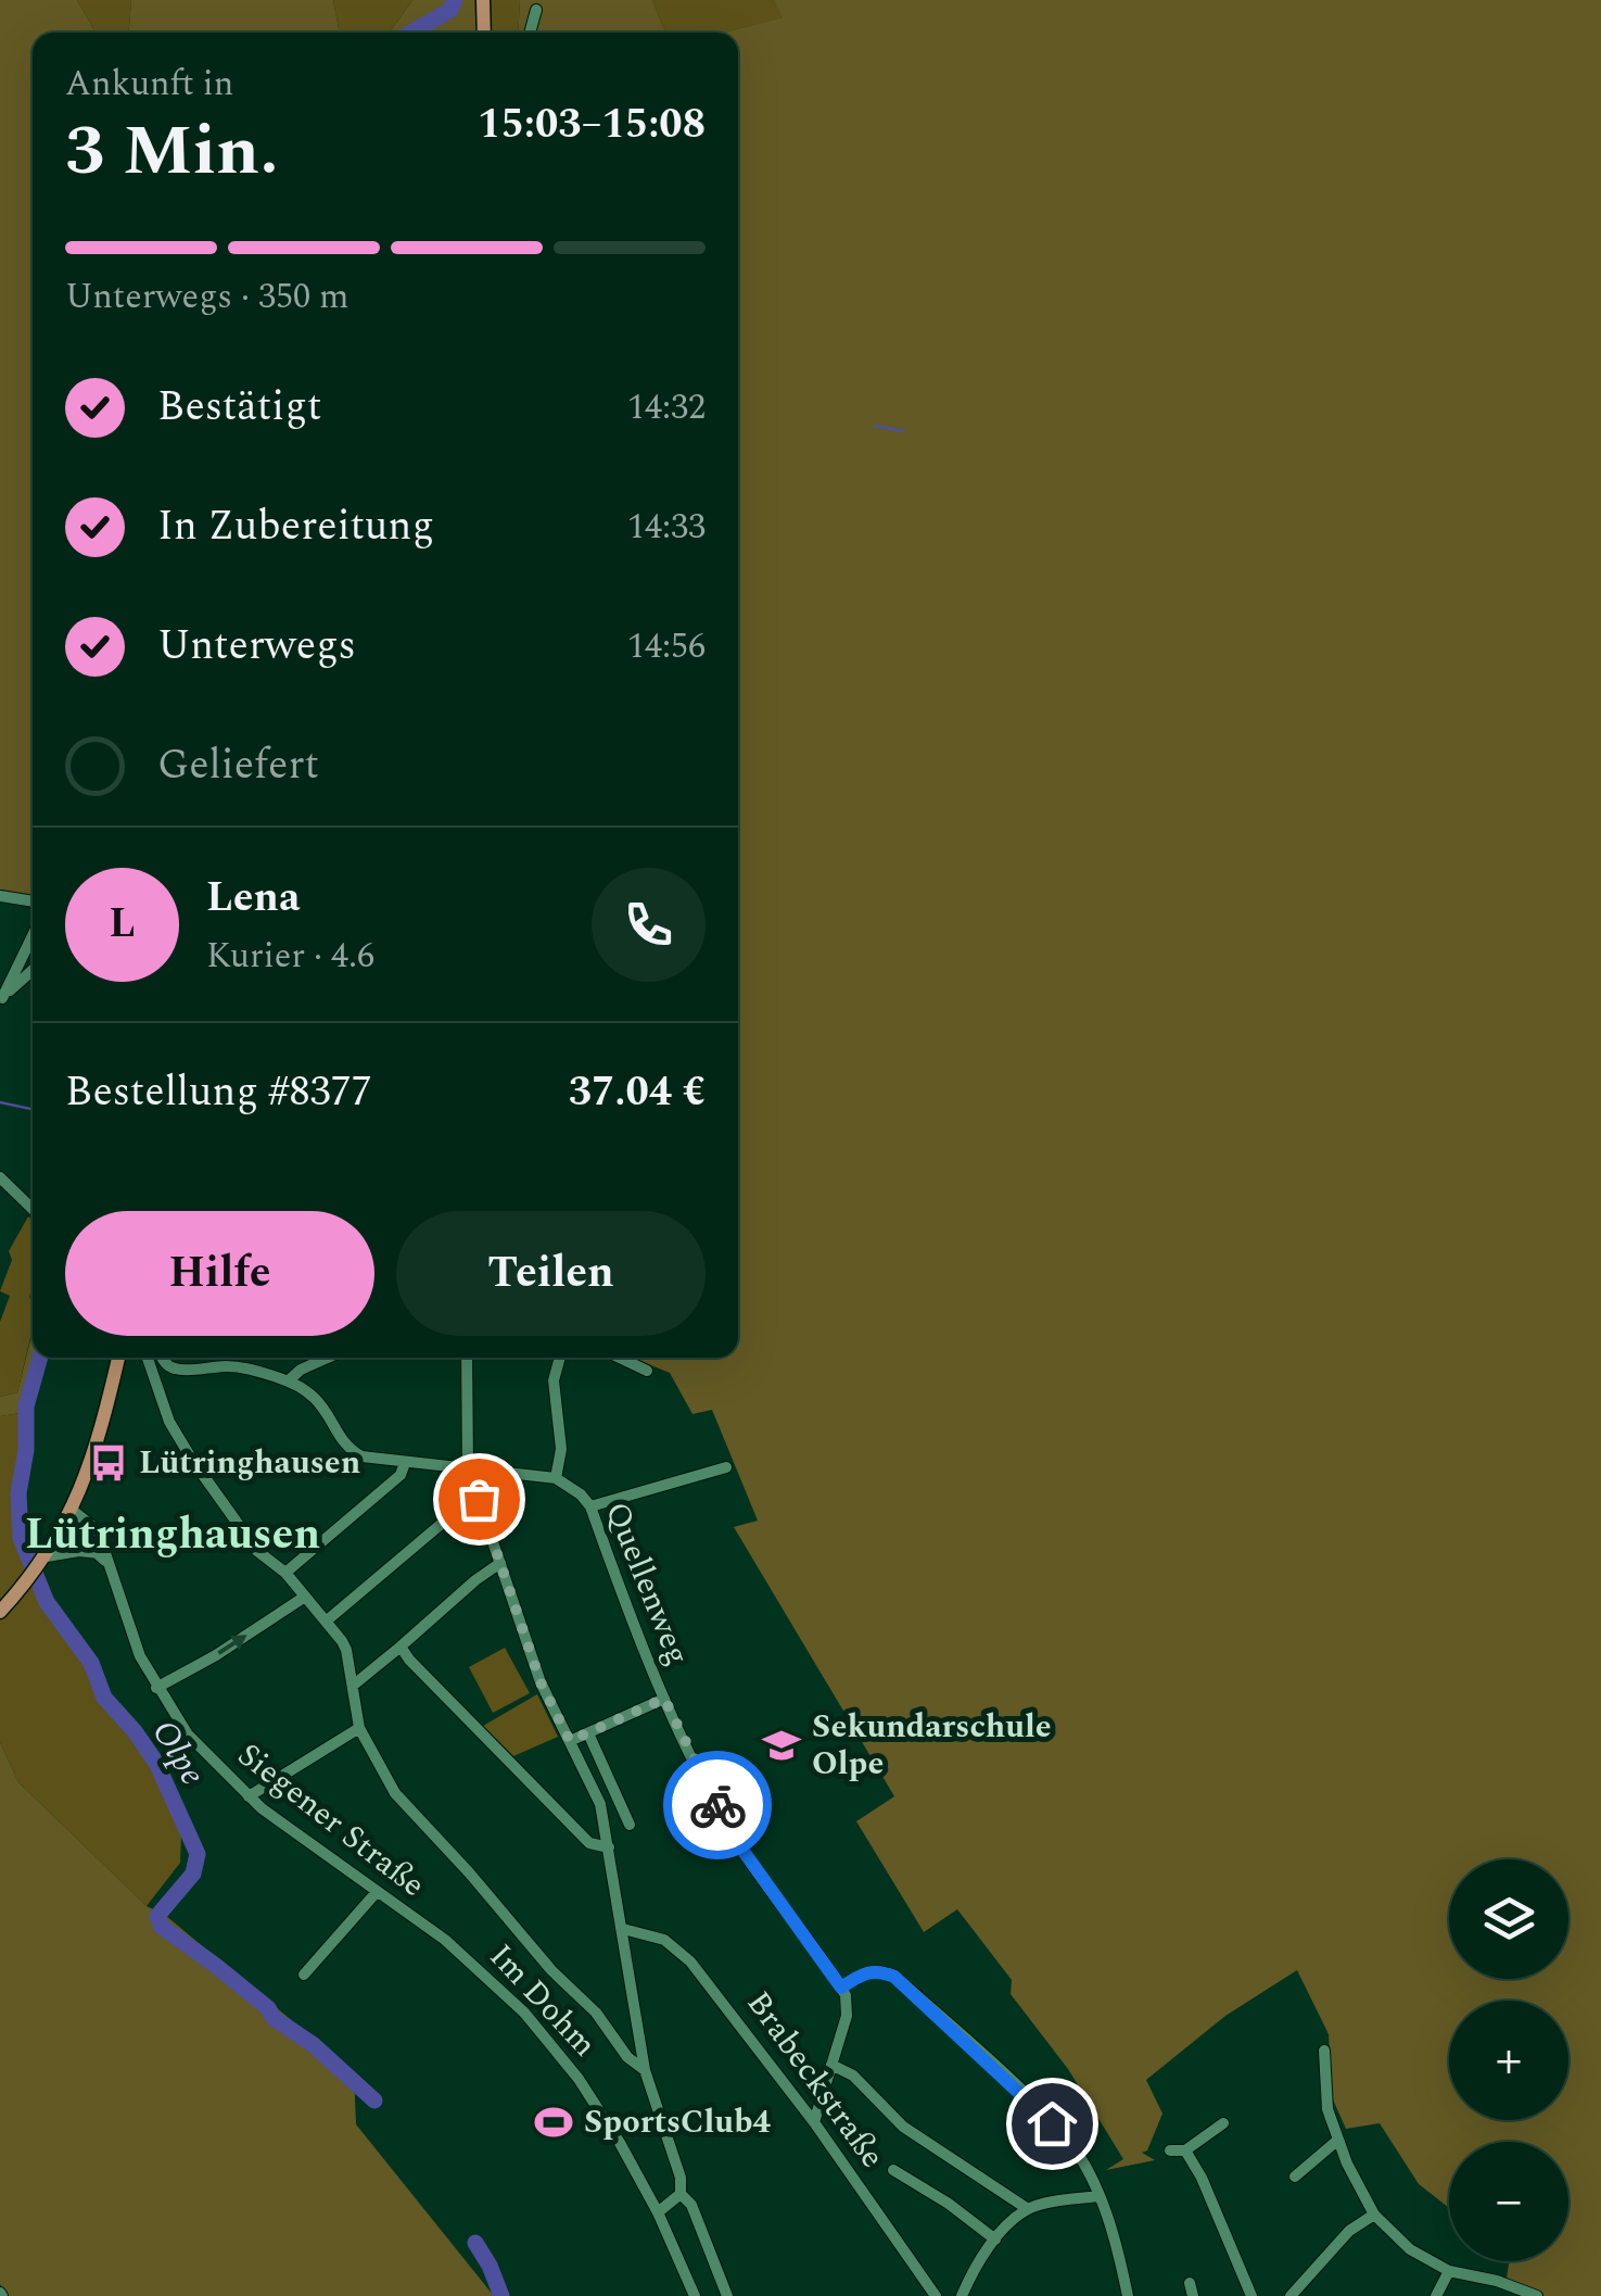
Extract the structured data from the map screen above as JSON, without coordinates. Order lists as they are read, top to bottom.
{
  "streets": {
    "street": [
      "Quellenweg",
      "Siegener Straße",
      "Im Dohm",
      "Brabeckstraße"
    ]
  },
  "crossings": [
    ["Siegener Straße", "Im Dohm"]
  ],
  "districts": ["Lütringhausen"],
  "water": ["Olpe"],
  "places": {
    "bus stop": ["Lütringhausen"],
    "school or university": ["Sekundarschule Olpe"],
    "sports": ["SportsClub4"]
  },
  "page": {
    "heading": ["3 Min.", "Ankunft in", "15:03–15:08"],
    "panel": [
      "Lena",
      "Kurier · 4.6",
      "Bestellung #8377",
      "37.04 €"
    ],
    "bar": "Unterwegs · 350 m",
    "list": [
      ["Bestätigt", "14:32"],
      ["In Zubereitung", "14:33"],
      ["Unterwegs", "14:56"],
      "Geliefert"
    ],
    "round": "L",
    "buttons": ["Hilfe", "Teilen"],
    "map_buttons": ["+", "−"]
  }
}
